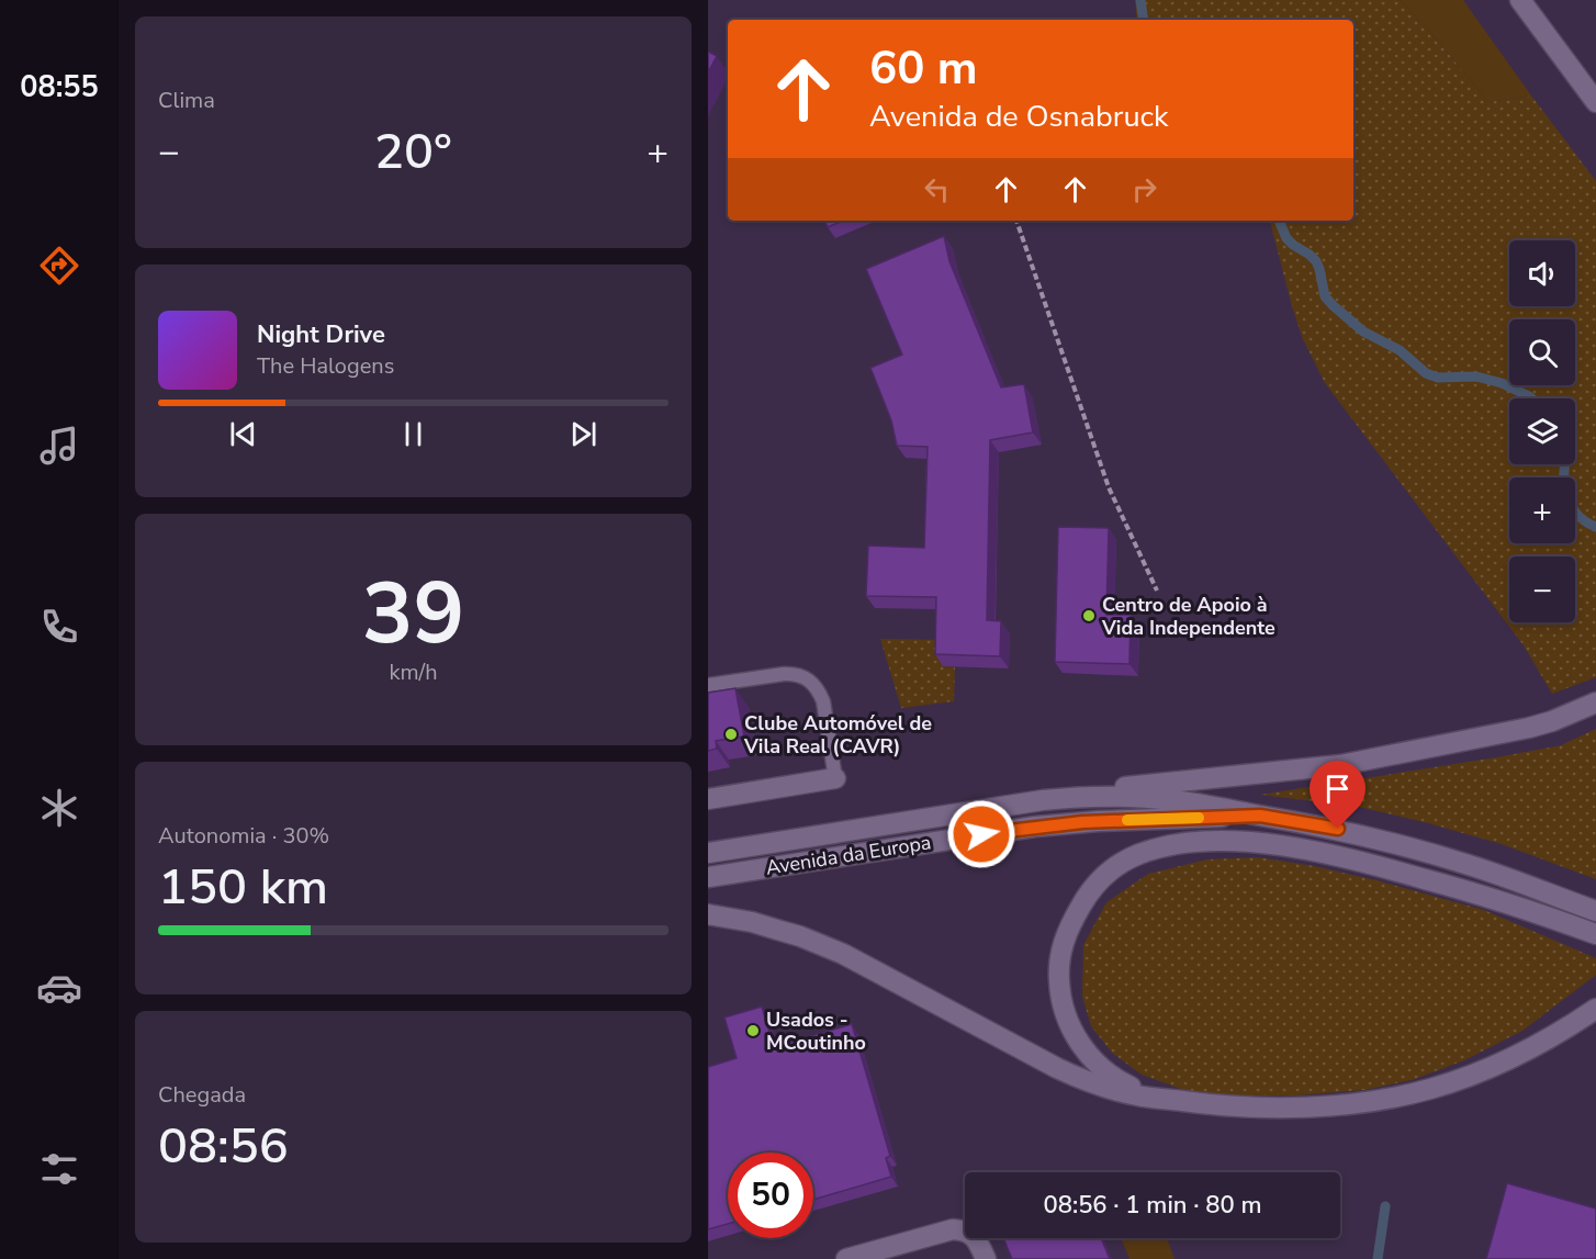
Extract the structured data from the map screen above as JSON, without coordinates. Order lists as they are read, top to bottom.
{
  "streets": {
    "main road": ["Avenida da Europa"]
  },
  "places": ["Centro de Apoio à Vida Independente", "Clube Automóvel de Vila Real (CAVR)", "Usados - MCoutinho"],
  "page": {
    "tabs": "08:55",
    "tile": [
      "Clima",
      ["39", "km/h"],
      ["Autonomia · 30%", "150 km"],
      ["Chegada", "08:56"]
    ],
    "turn": ["60 m", "Avenida de Osnabruck"],
    "heat": ["−", "20°", "+"],
    "map_buttons": ["+", "−"],
    "song": ["Night Drive", "The Halogens"],
    "limit": "50",
    "trip": "08:56 · 1 min · 80 m"
  }
}
